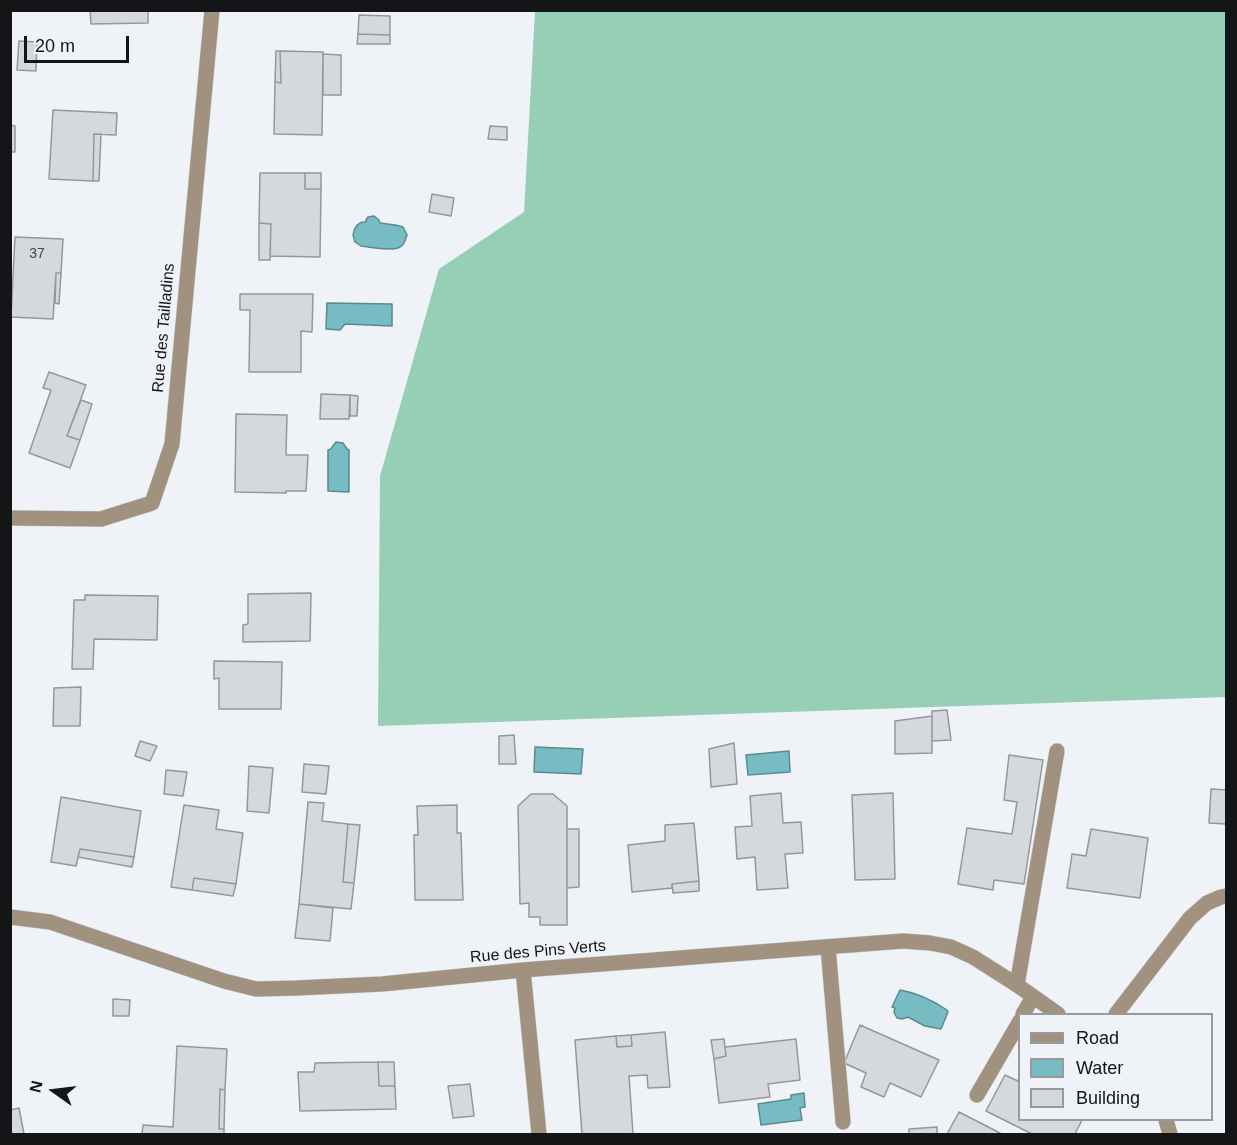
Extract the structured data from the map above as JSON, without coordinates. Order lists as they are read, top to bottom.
{
  "streets": {
    "street": ["Rue des Tailladins", "Rue des Pins Verts"]
  },
  "house_numbers": ["37"],
  "legend": ["Road", "Water", "Building"],
  "scale_bar": "20 m",
  "north": "left"
}
